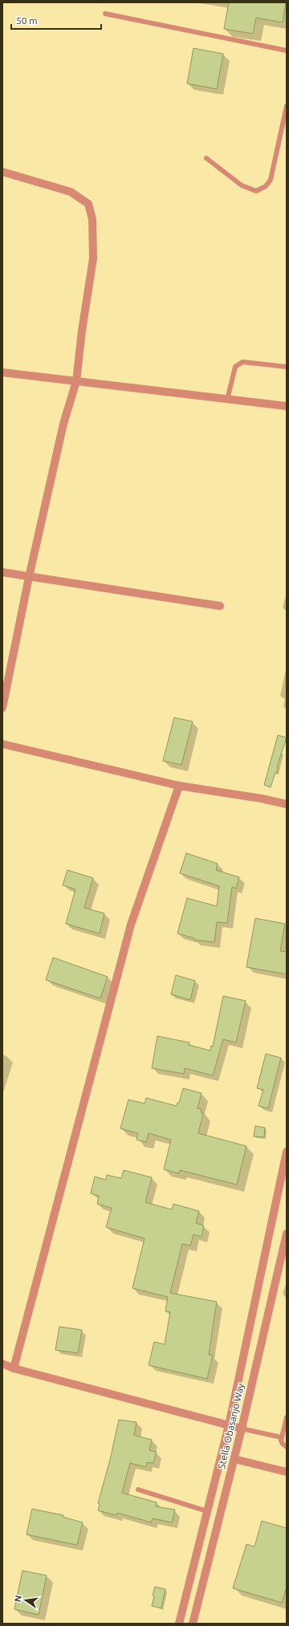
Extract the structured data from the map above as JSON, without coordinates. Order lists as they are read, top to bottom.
{
  "streets": {
    "street": ["Stella Obasanjo Way"]
  },
  "scale_bar": "50 m",
  "north": "left"
}
